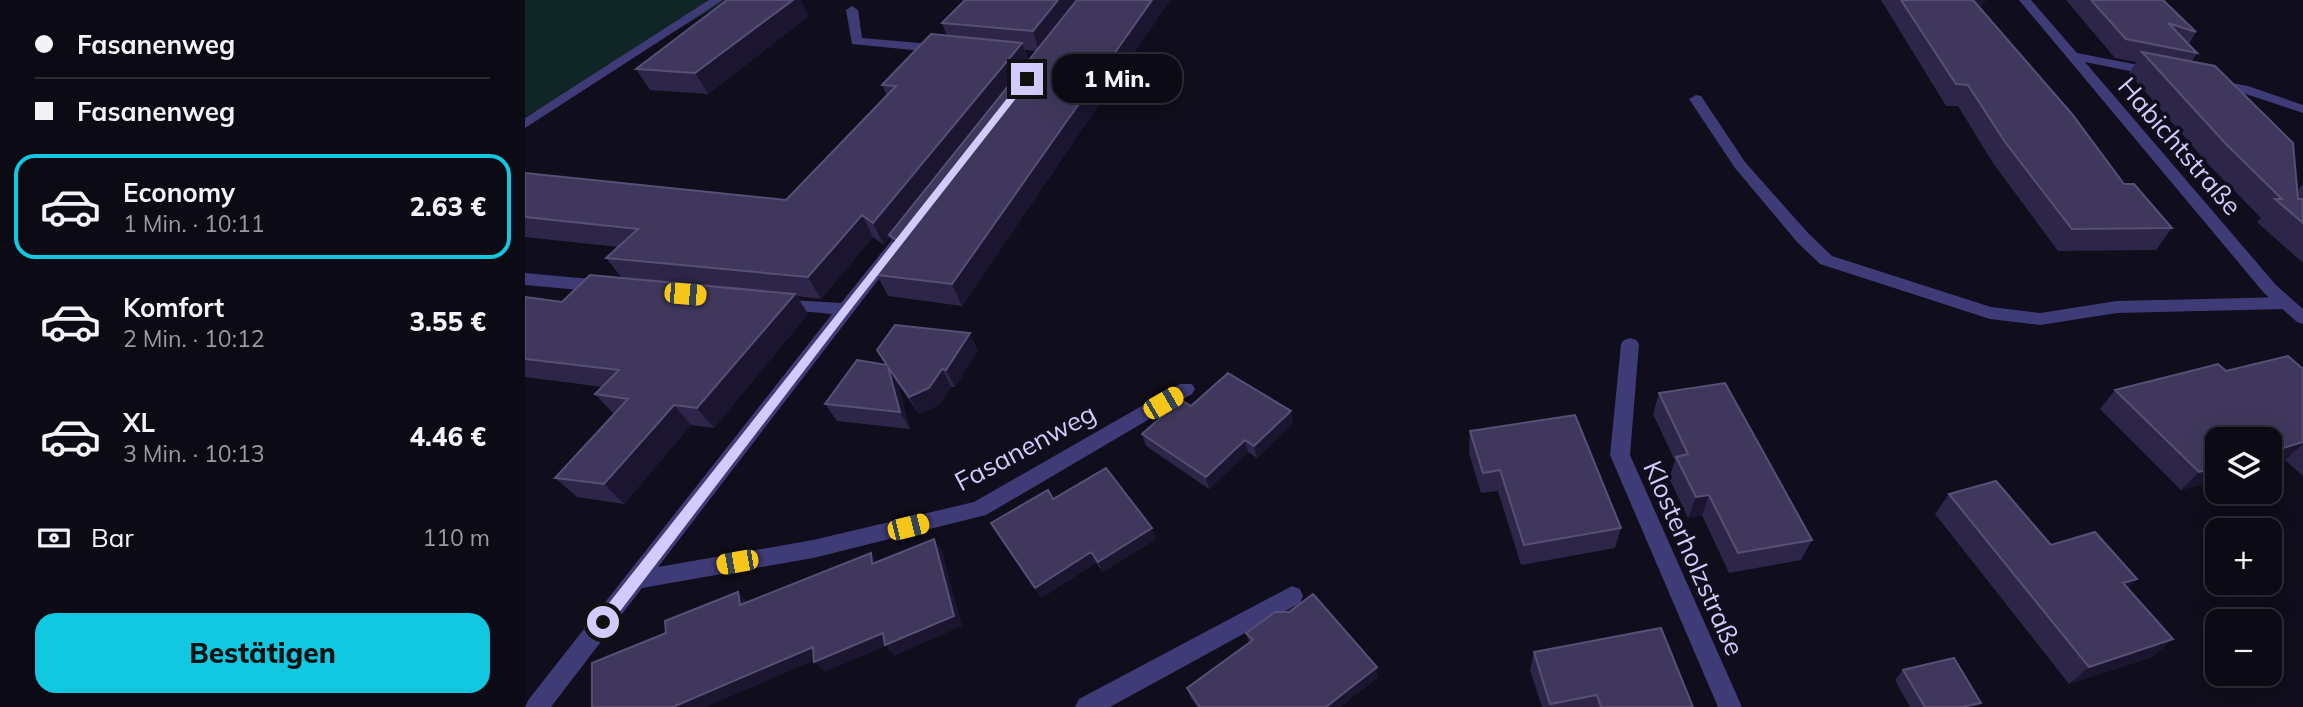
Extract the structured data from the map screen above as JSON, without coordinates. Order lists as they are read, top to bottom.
{
  "streets": {
    "street": ["Habichtstraße", "Fasanenweg", "Klosterholzstraße"]
  },
  "page": {
    "banner": ["Fasanenweg", "Fasanenweg"],
    "bubble": "1 Min.",
    "list": [
      {
        "name": "Economy",
        "note": "1 Min. · 10:11",
        "value": "2.63 €"
      },
      {
        "name": "Komfort",
        "note": "2 Min. · 10:12",
        "value": "3.55 €"
      },
      {
        "name": "XL",
        "note": "3 Min. · 10:13",
        "value": "4.46 €"
      }
    ],
    "map_buttons": ["+", "−"],
    "pay": ["Bar", "110 m"],
    "buttons": "Bestätigen"
  }
}
